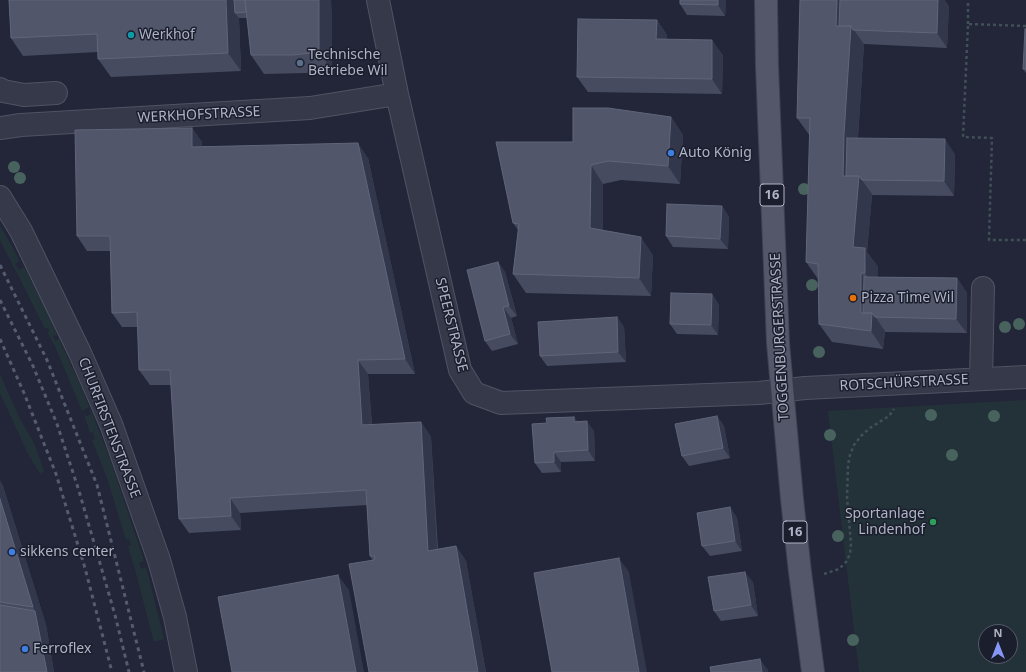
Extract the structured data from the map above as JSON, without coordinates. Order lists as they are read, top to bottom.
{
  "streets": {
    "main road": ["16", "TOGGENBURGERSTRASSE"],
    "street": [
      "WERKHOFSTRASSE",
      "SPEERSTRASSE",
      "ROTSCHÜRSTRASSE",
      "CHURFIRSTENSTRASSE"
    ]
  },
  "crossings": [
    ["WERKHOFSTRASSE", "SPEERSTRASSE"],
    ["SPEERSTRASSE", "TOGGENBURGERSTRASSE"],
    ["SPEERSTRASSE", "ROTSCHÜRSTRASSE"],
    ["TOGGENBURGERSTRASSE", "ROTSCHÜRSTRASSE"]
  ],
  "places": [
    "Werkhof",
    "Technische Betriebe Wil",
    "Auto König",
    "Pizza Time Wil",
    "Sportanlage Lindenhof",
    "sikkens center",
    "Ferroflex"
  ],
  "north": "top"
}
